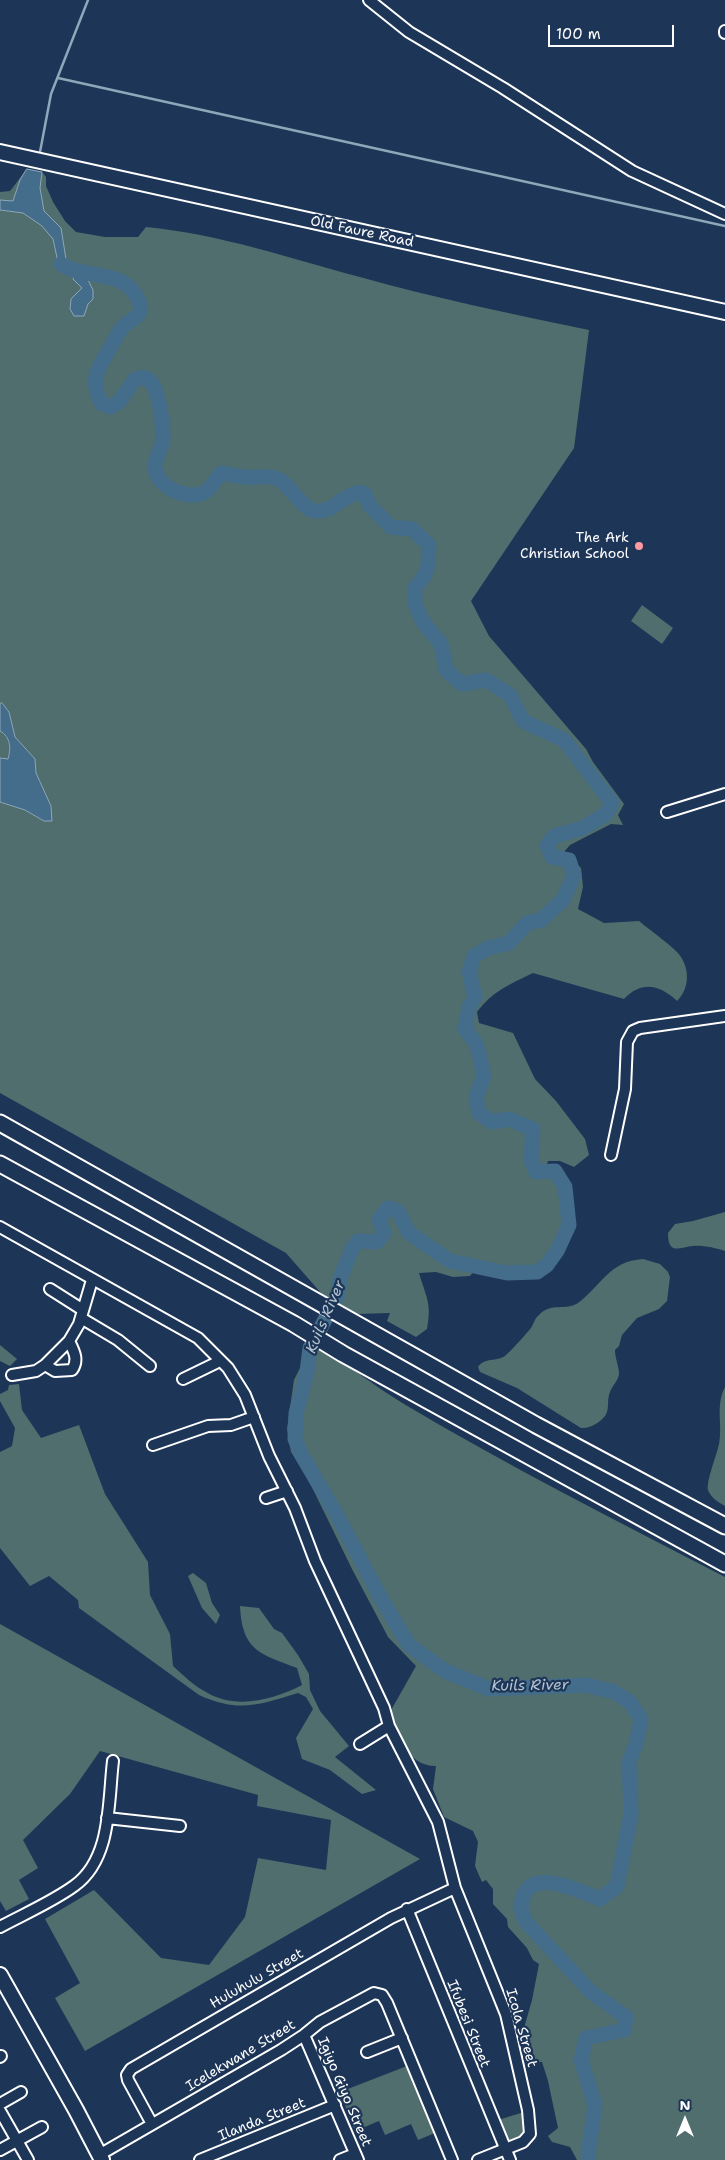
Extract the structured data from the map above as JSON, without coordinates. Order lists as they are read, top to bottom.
{
  "streets": {
    "main road": ["Old Faure Road"],
    "street": [
      "Huluhulu Street",
      "Ifubesi Street",
      "Icola Street",
      "Icelekwane Street",
      "Igiyo Giyo Street",
      "Ilanda Street"
    ]
  },
  "crossings": [
    ["Huluhulu Street", "Ifubesi Street"],
    ["Huluhulu Street", "Icola Street"],
    ["Huluhulu Street", "Icelekwane Street"],
    ["Ifubesi Street", "Icola Street"],
    ["Icelekwane Street", "Igiyo Giyo Street"],
    ["Igiyo Giyo Street", "Ilanda Street"]
  ],
  "water": ["Kuils River"],
  "places": ["The Ark Christian School"],
  "scale_bar": "100 m",
  "north": "top"
}
